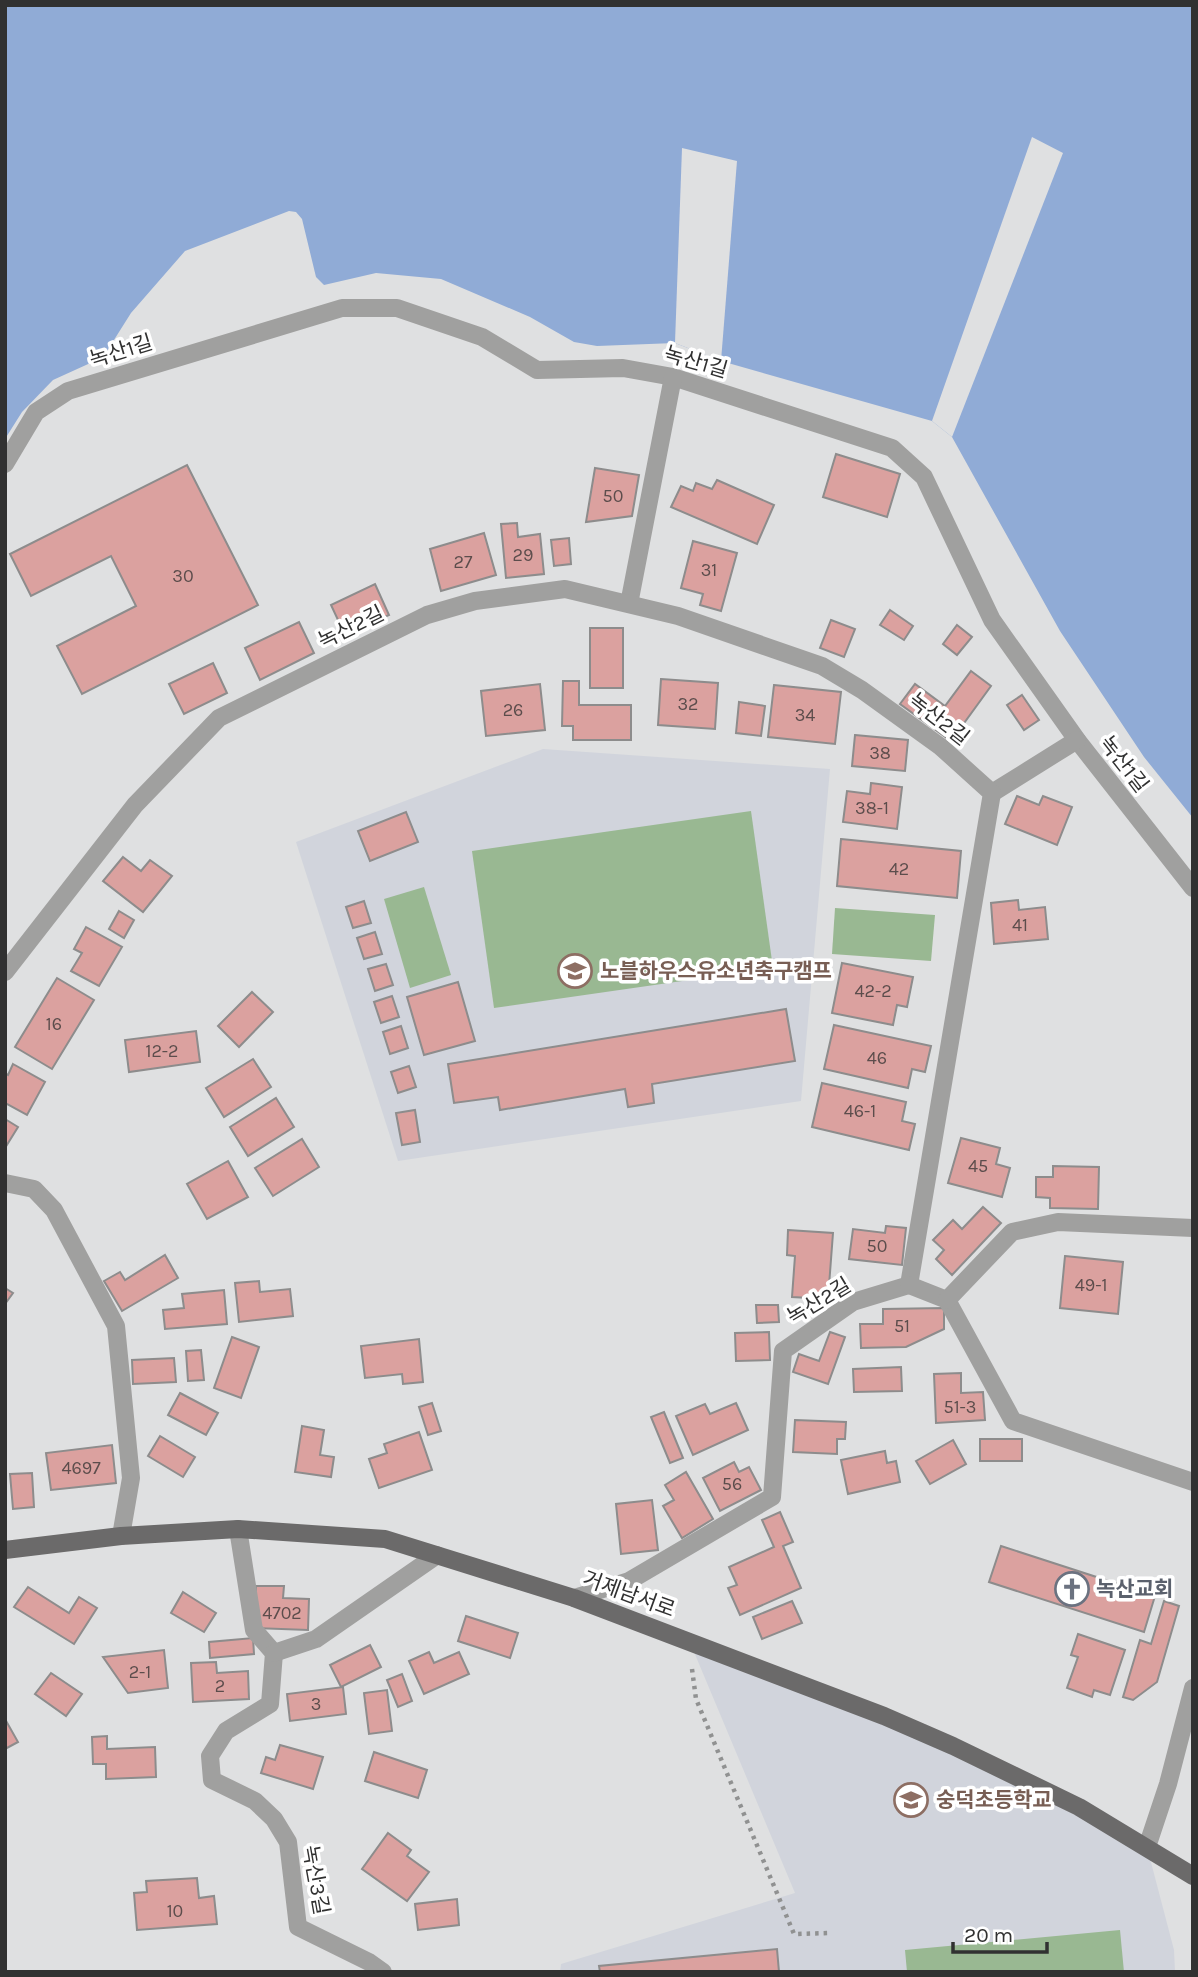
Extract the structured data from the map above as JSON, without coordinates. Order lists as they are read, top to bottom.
{
  "streets": {
    "main road": ["거제남서로"],
    "street": ["녹산1길", "녹산2길", "녹산3길"]
  },
  "crossings": [
    ["녹산2길", "거제남서로"]
  ],
  "places": {
    "school or university": ["노블하우스유소년축구캠프", "숭덕초등학교"],
    "church": ["녹산교회"]
  },
  "house_numbers": [
    "50",
    "29",
    "27",
    "31",
    "30",
    "32",
    "26",
    "34",
    "38",
    "38-1",
    "42",
    "41",
    "42-2",
    "16",
    "12-2",
    "46",
    "46-1",
    "45",
    "50",
    "49-1",
    "51",
    "51-3",
    "4697",
    "56",
    "4702",
    "2-1",
    "2",
    "3",
    "10"
  ],
  "scale_bar": "20 m"
}
